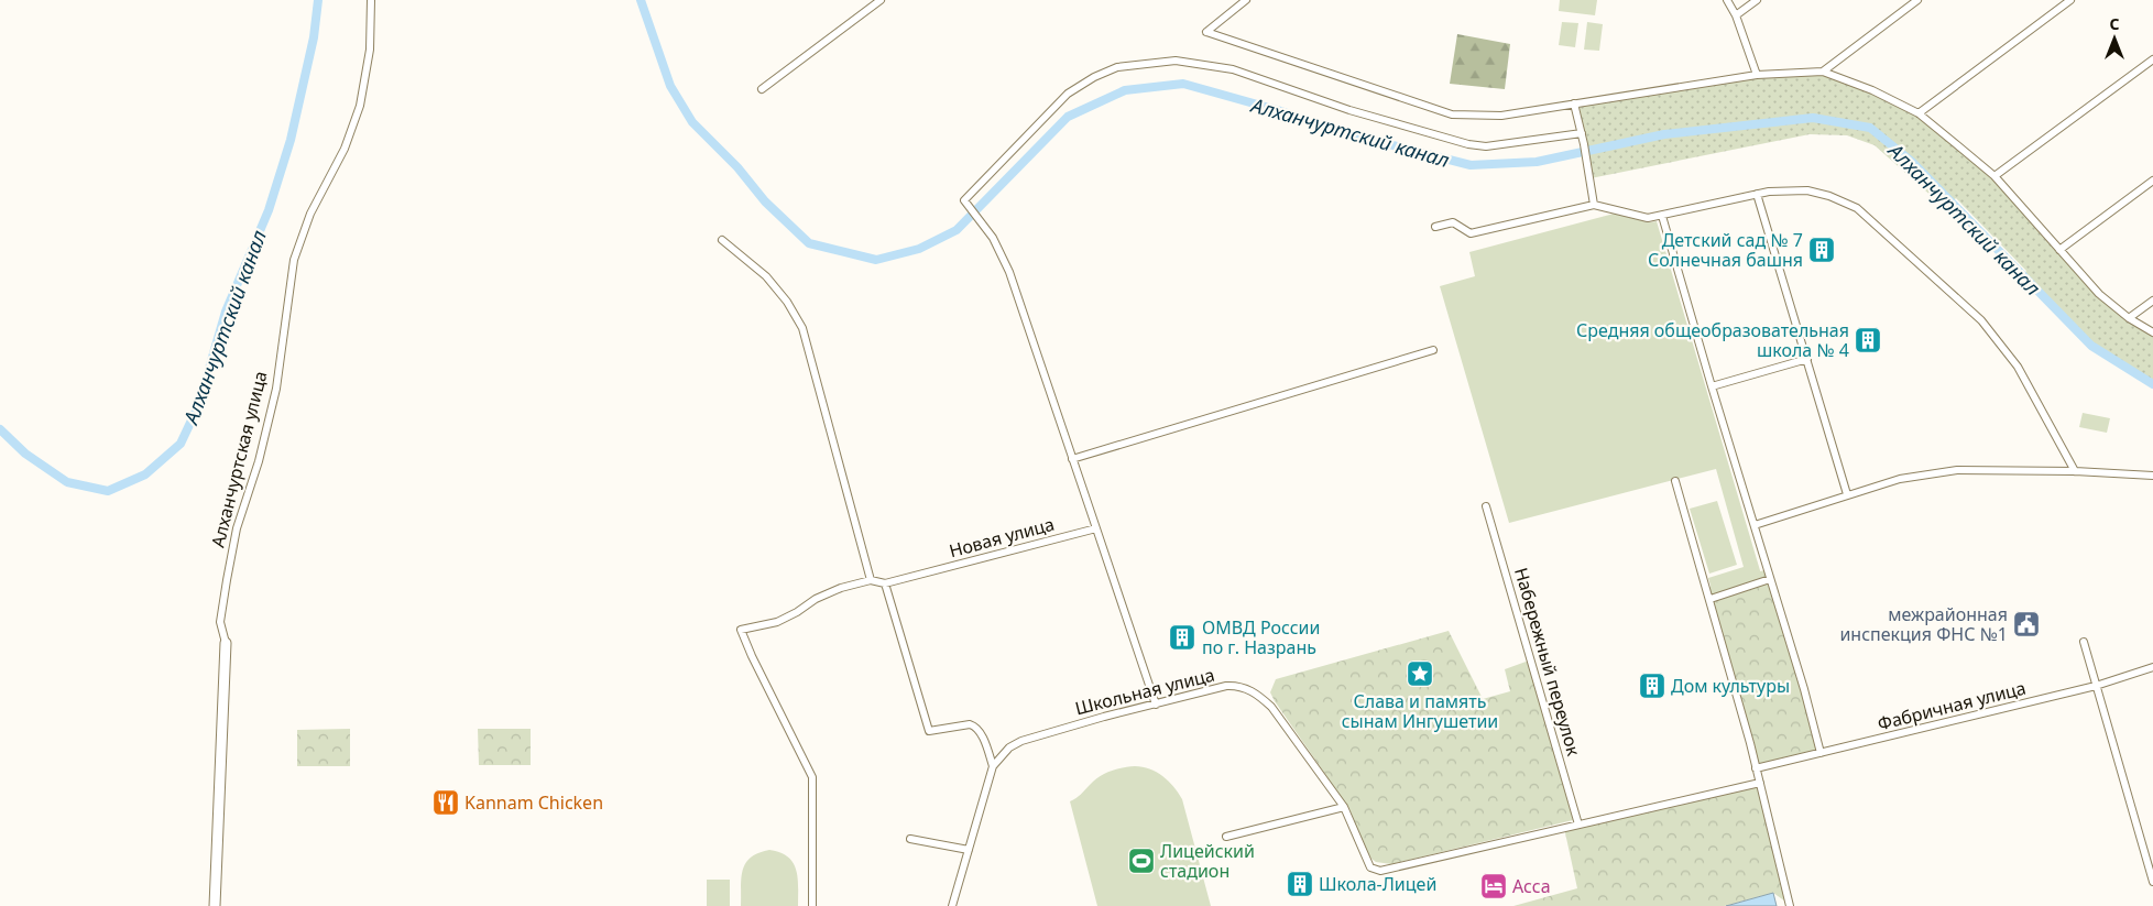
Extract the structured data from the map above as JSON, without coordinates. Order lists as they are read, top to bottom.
{
  "streets": {
    "street": [
      "Алханчуртская улица",
      "Новая улица",
      "Набережный переулок",
      "Школьная улица",
      "Фабричная улица"
    ]
  },
  "crossings": [
    ["Набережный переулок", "Школьная улица"]
  ],
  "water": ["Алханчуртский канал"],
  "places": {
    "building": [
      "Детский сад № 7 Солнечная башня",
      "Средняя общеобразовательная школа № 4",
      "ОМВД России по г. Назрань",
      "Дом культуры",
      "Школа-Лицей"
    ],
    "public building": ["межрайонная инспекция ФНС №1"],
    "place": ["Слава и память сынам Ингушетии"],
    "restaurant": ["Kannam Chicken"],
    "sports": ["Лицейский стадион"],
    "hotel": ["Асса"]
  },
  "north": "top"
}
